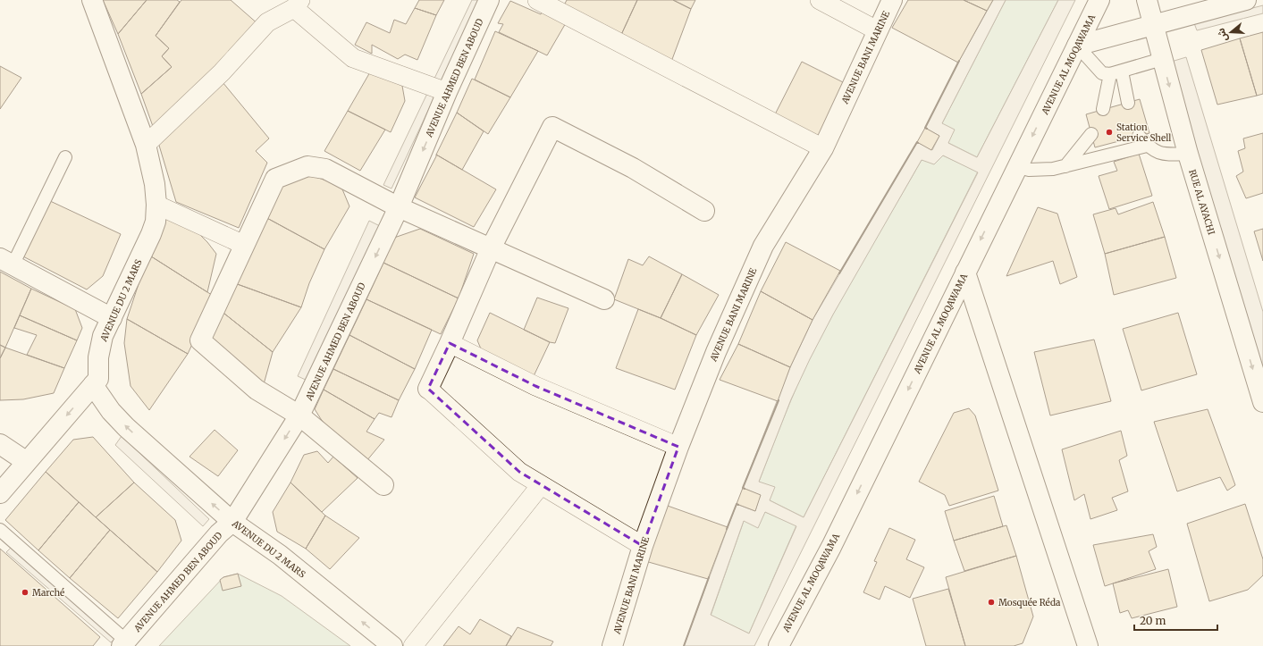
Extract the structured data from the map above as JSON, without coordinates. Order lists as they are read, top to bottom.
{
  "streets": {
    "street": [
      "AVENUE BANI MARINE",
      "AVENUE AL MOQAWAMA",
      "AVENUE AHMED BEN ABOUD",
      "RUE AL AYACHI",
      "AVENUE DU 2 MARS"
    ]
  },
  "crossings": [
    ["AVENUE AHMED BEN ABOUD", "AVENUE DU 2 MARS"]
  ],
  "one_way": ["AVENUE AL MOQAWAMA", "RUE AL AYACHI"],
  "places": ["Station Service Shell", "Marché", "Mosquée Réda"],
  "scale_bar": "20 m",
  "north": "left"
}
